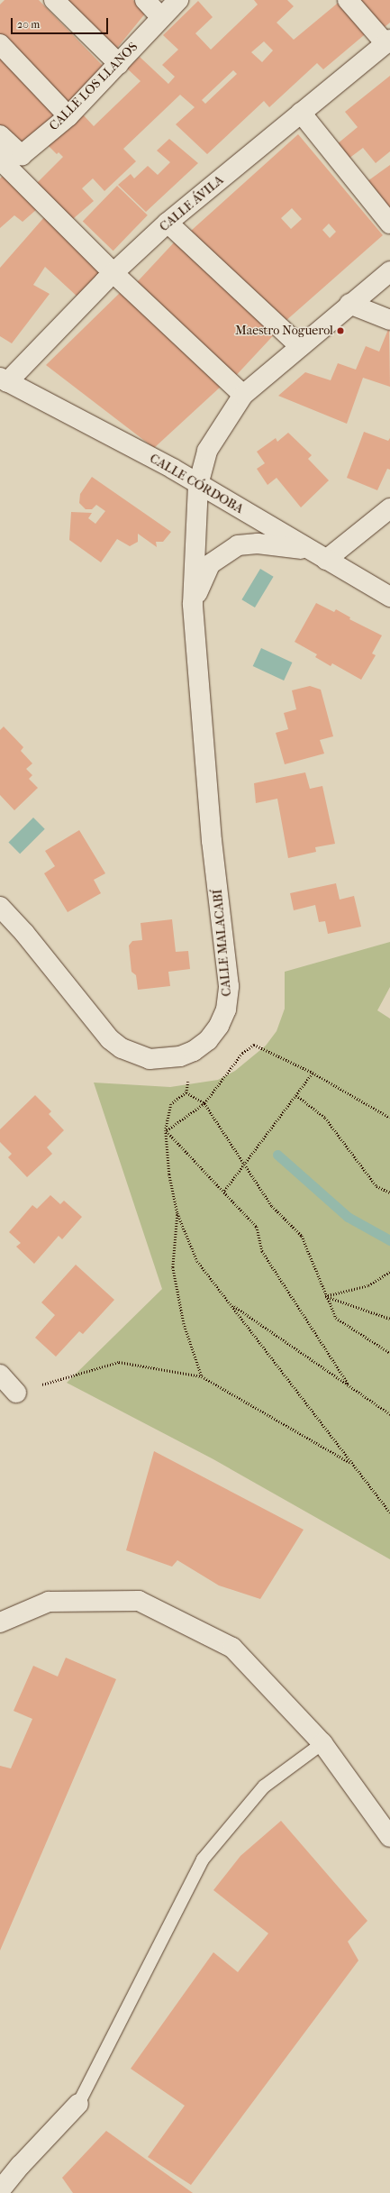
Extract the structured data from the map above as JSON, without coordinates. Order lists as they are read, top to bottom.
{
  "streets": {
    "street": [
      "CALLE LOS LLANOS",
      "CALLE ÁVILA",
      "CALLE CÓRDOBA",
      "CALLE MALACABÍ"
    ]
  },
  "crossings": [
    ["CALLE ÁVILA", "CALLE CÓRDOBA"],
    ["CALLE CÓRDOBA", "CALLE MALACABÍ"]
  ],
  "places": ["Maestro Noguerol"],
  "scale_bar": "20 m"
}
